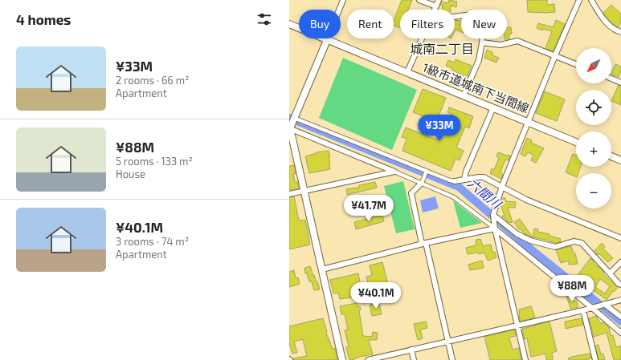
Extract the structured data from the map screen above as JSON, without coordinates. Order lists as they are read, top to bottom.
{
  "streets": {
    "street": ["1級市道城南下当間線"]
  },
  "districts": ["城南二丁目"],
  "water": ["六間川"],
  "north": "bottom left",
  "page": {
    "heading": "4 homes",
    "chip": [
      "Buy",
      "Rent",
      "Filters",
      "New"
    ],
    "list": [
      {
        "name": "¥33M",
        "note": "2 rooms · 66 m² · Apartment"
      },
      {
        "name": "¥88M",
        "note": "5 rooms · 133 m² · House"
      },
      {
        "name": "¥40.1M",
        "note": "3 rooms · 74 m² · Apartment"
      }
    ],
    "map_buttons": ["+", "−"],
    "price": [
      "¥33M",
      "¥41.7M",
      "¥88M",
      "¥40.1M"
    ]
  }
}
